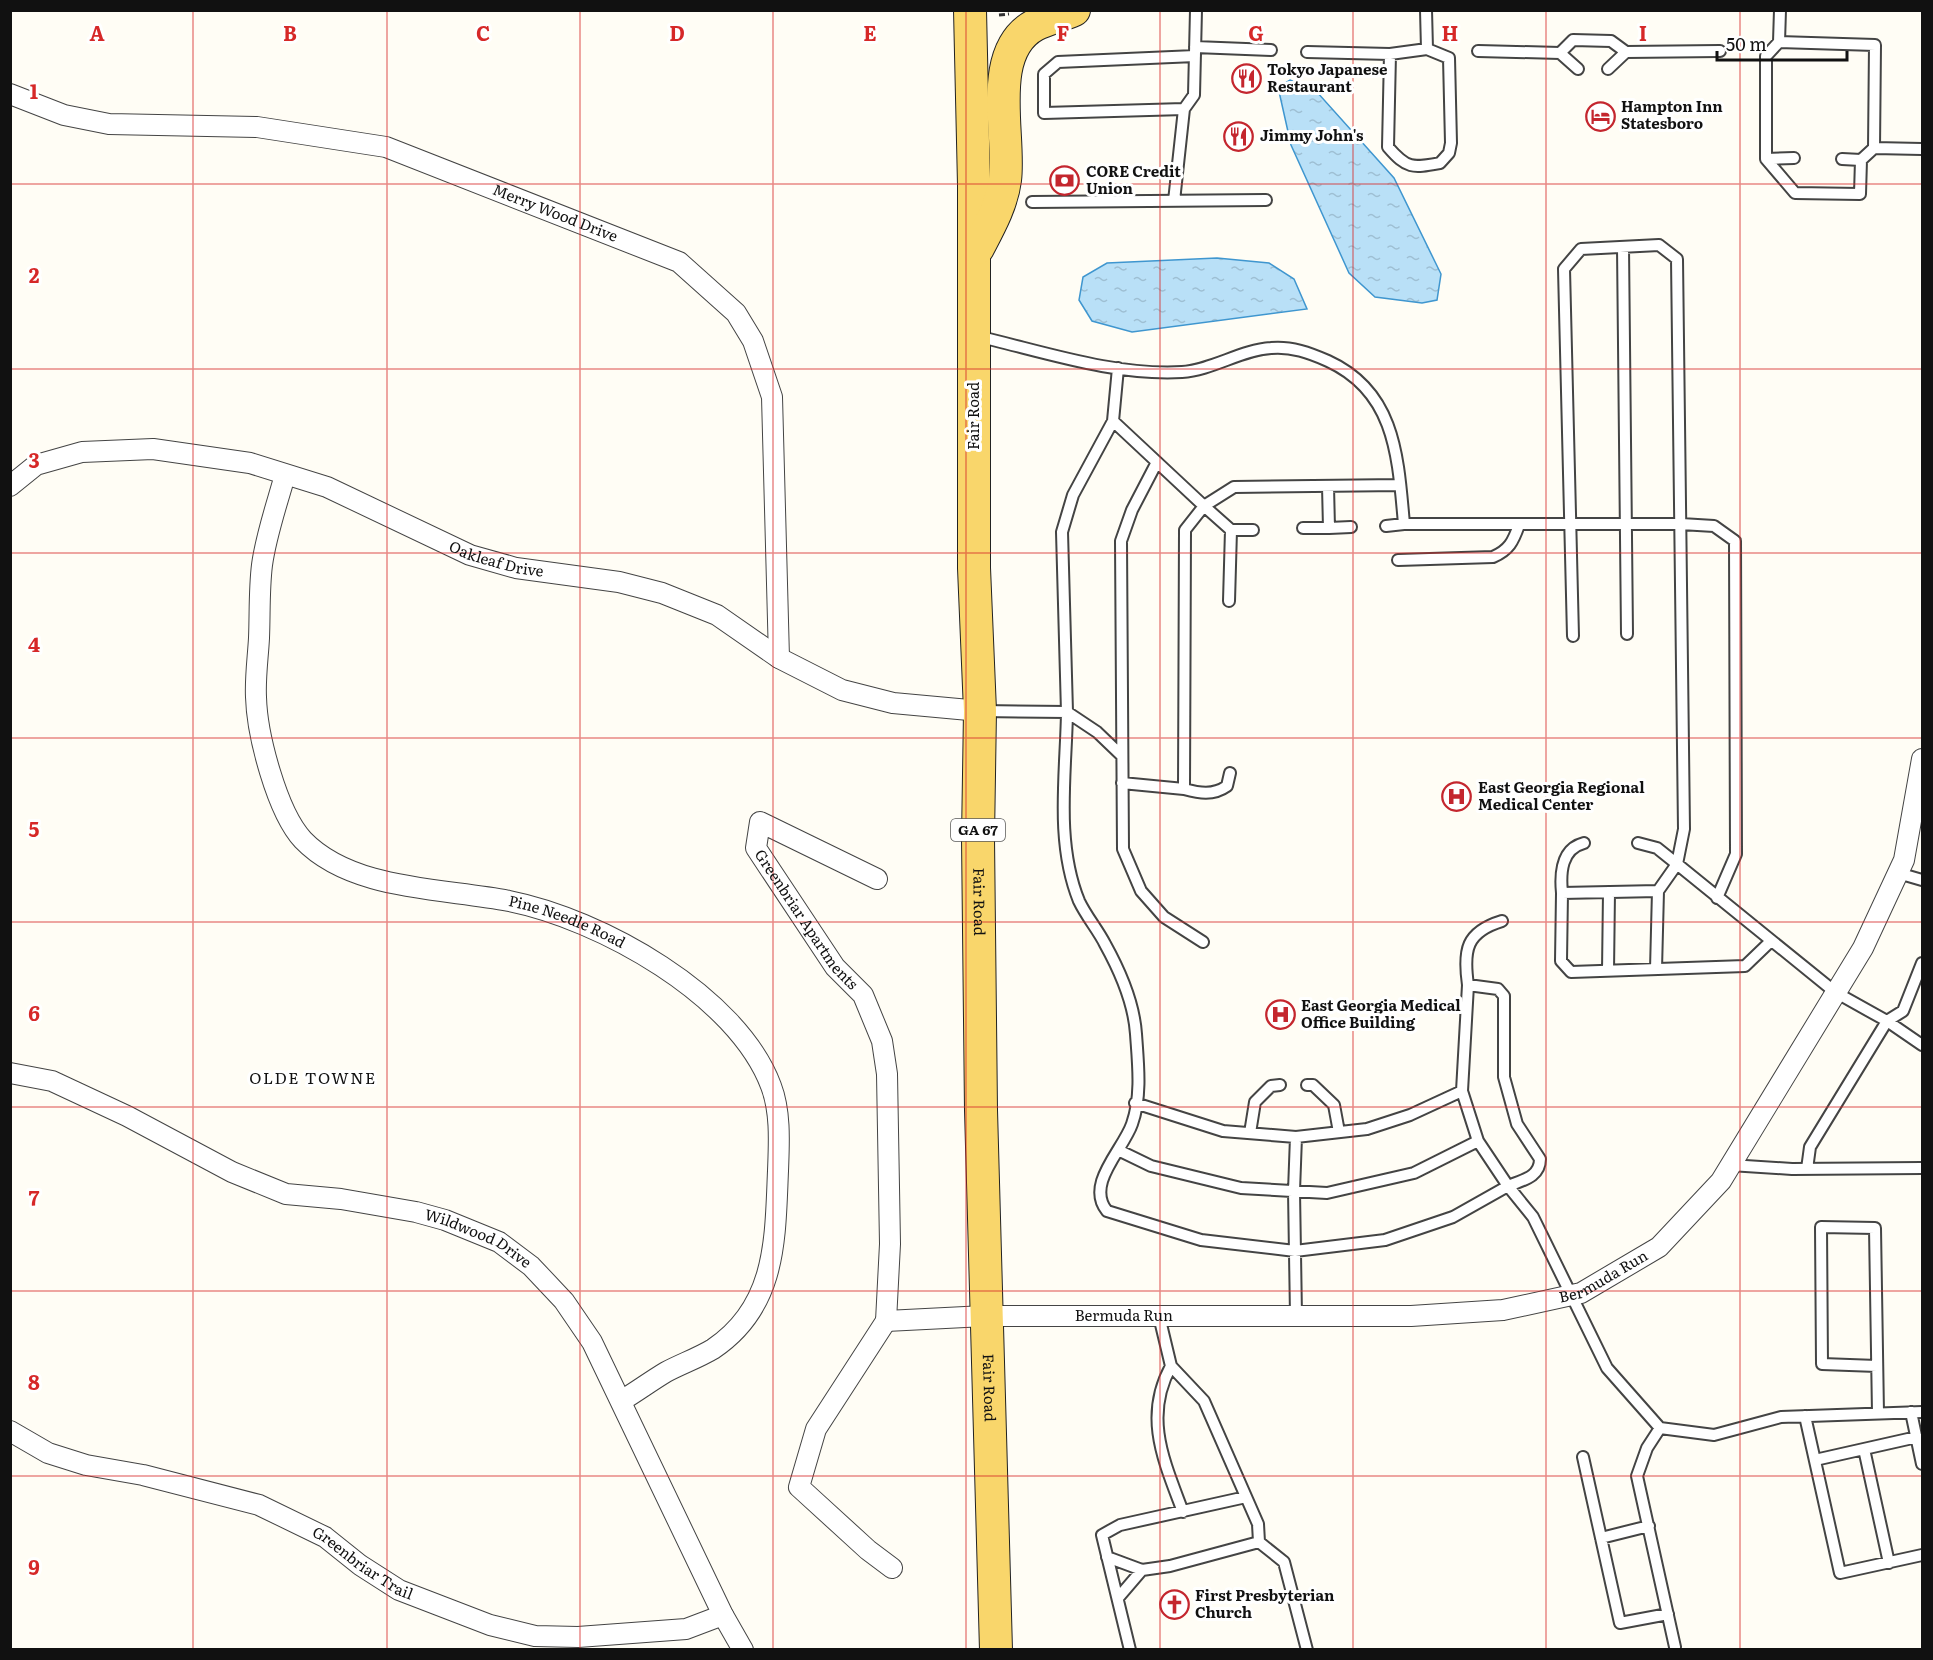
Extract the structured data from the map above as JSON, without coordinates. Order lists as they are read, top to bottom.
{
  "streets": {
    "main road": ["Fair Road", "GA 67"],
    "street": [
      "Merry Wood Drive",
      "Oakleaf Drive",
      "Greenbriar Apartments",
      "Pine Needle Road",
      "Wildwood Drive",
      "Bermuda Run",
      "Greenbriar Trail"
    ]
  },
  "crossings": [
    ["Merry Wood Drive", "Oakleaf Drive"],
    ["Fair Road", "Oakleaf Drive"],
    ["Fair Road", "Bermuda Run"],
    ["Oakleaf Drive", "Pine Needle Road"],
    ["Greenbriar Apartments", "Bermuda Run"],
    ["Pine Needle Road", "Wildwood Drive"],
    ["Wildwood Drive", "Greenbriar Trail"]
  ],
  "districts": ["OLDE TOWNE"],
  "places": {
    "restaurant": ["Tokyo Japanese Restaurant", "Jimmy John's"],
    "hotel": ["Hampton Inn Statesboro"],
    "bank": ["CORE Credit Union"],
    "hospital": ["East Georgia Regional Medical Center", "East Georgia Medical Office Building"],
    "church": ["First Presbyterian Church"]
  },
  "scale_bar": "50 m",
  "grid": {
    "columns": [
      "A",
      "B",
      "C",
      "D",
      "E",
      "F",
      "G",
      "H",
      "I"
    ],
    "rows": [
      "1",
      "2",
      "3",
      "4",
      "5",
      "6",
      "7",
      "8",
      "9"
    ]
  }
}
